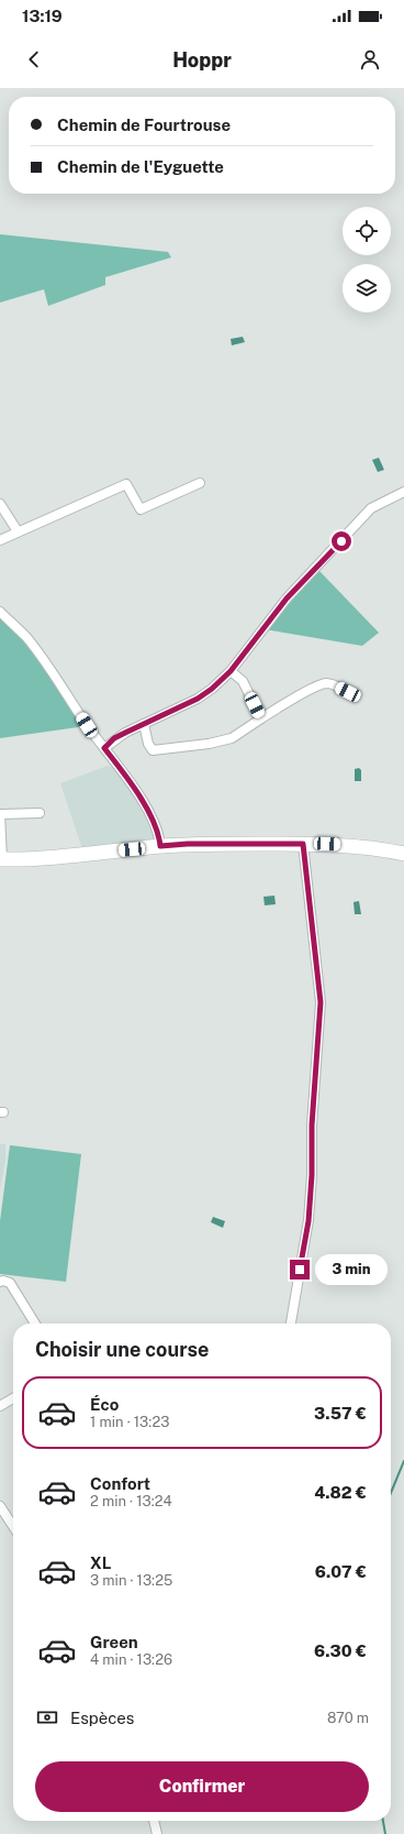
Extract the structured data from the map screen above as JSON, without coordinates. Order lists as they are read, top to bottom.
{
  "page": {
    "status": "13:19",
    "header": "Hoppr",
    "banner": ["Chemin de Fourtrouse", "Chemin de l'Eyguette"],
    "bubble": "3 min",
    "heading": "Choisir une course",
    "list": [
      {
        "name": "Éco",
        "note": "1 min · 13:23",
        "value": "3.57 €"
      },
      {
        "name": "Confort",
        "note": "2 min · 13:24",
        "value": "4.82 €"
      },
      {
        "name": "XL",
        "note": "3 min · 13:25",
        "value": "6.07 €"
      },
      {
        "name": "Green",
        "note": "4 min · 13:26",
        "value": "6.30 €"
      }
    ],
    "pay": ["Espèces", "870 m"],
    "buttons": "Confirmer"
  }
}
